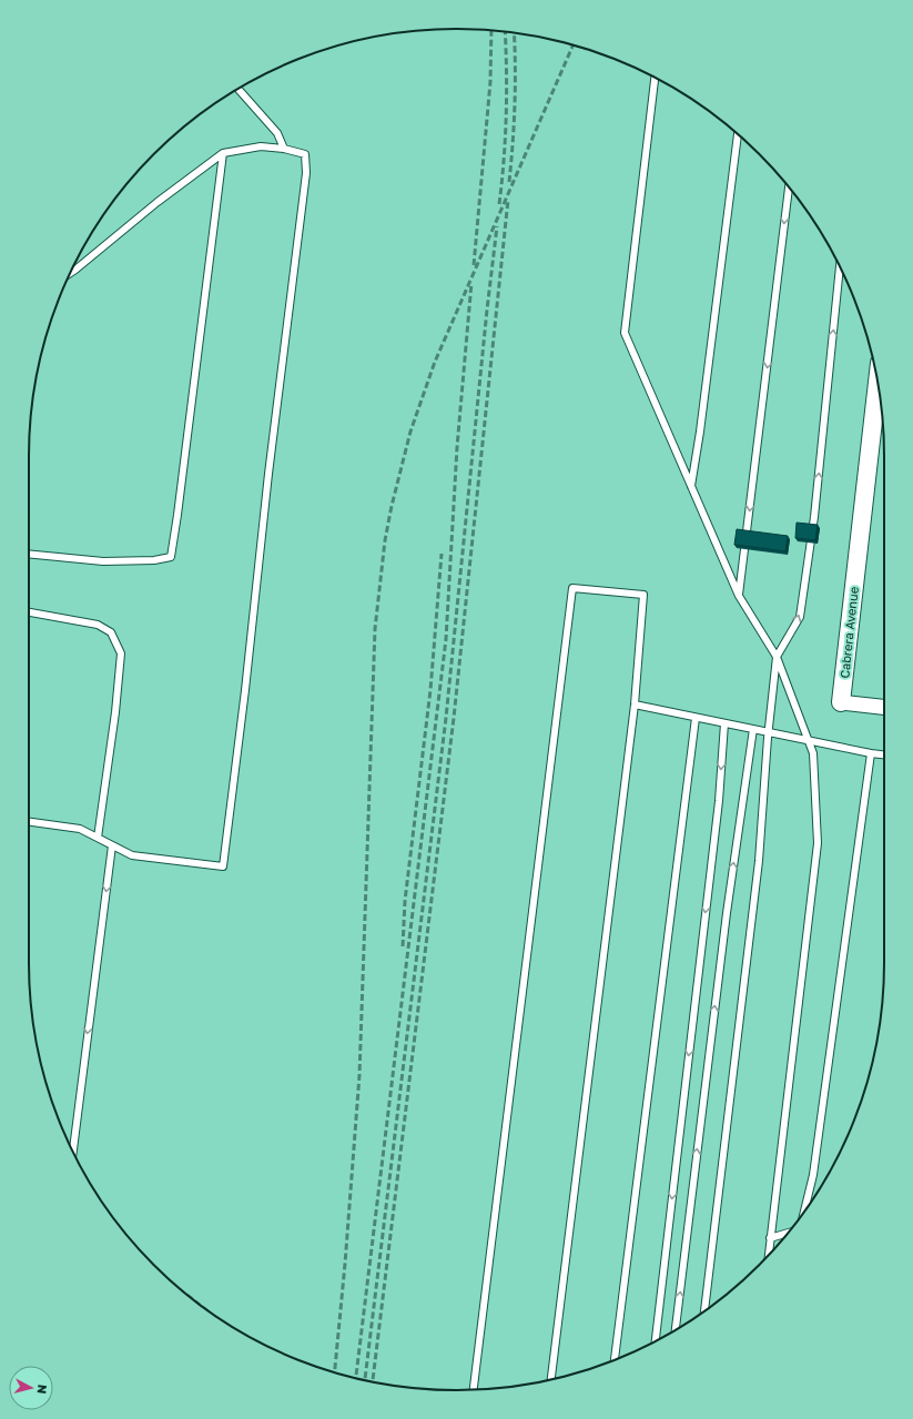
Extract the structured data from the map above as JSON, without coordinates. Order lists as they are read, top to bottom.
{
  "streets": {
    "street": ["Cabrera Avenue"]
  },
  "north": "right"
}
